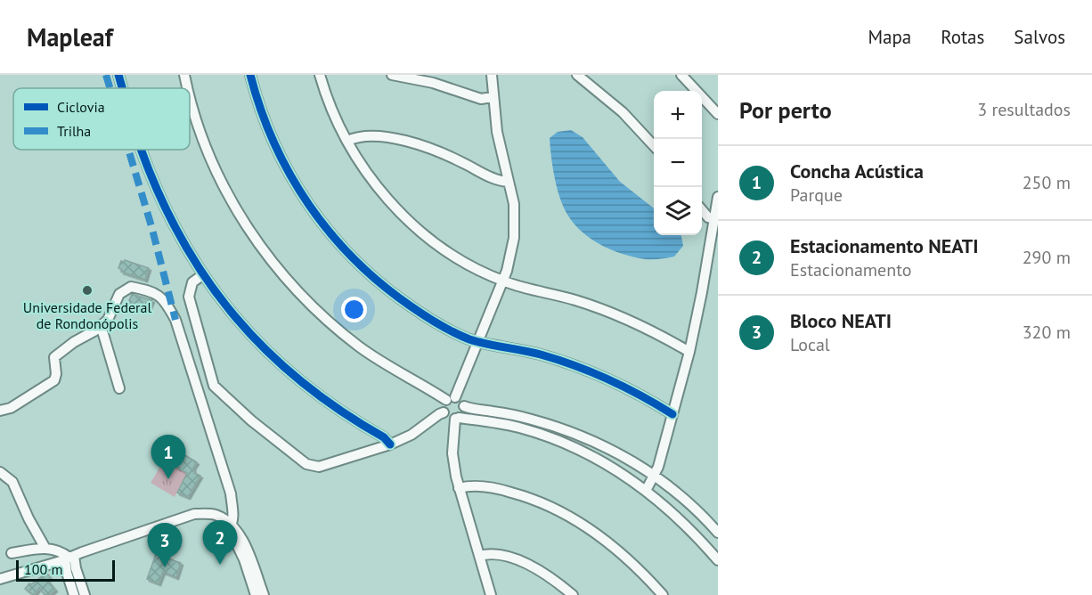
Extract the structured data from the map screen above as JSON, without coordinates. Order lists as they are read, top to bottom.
{
  "places": ["Universidade Federal de Rondonópolis"],
  "legend": ["Ciclovia", "Trilha"],
  "scale_bar": "100 m",
  "page": {
    "header": "Mapleaf",
    "nav": ["Mapa", "Rotas", "Salvos"],
    "heading": ["Por perto", "3 resultados"],
    "map_buttons": ["+", "−"],
    "list": [
      {
        "mark": "1",
        "name": "Concha Acústica",
        "note": "Parque",
        "value": "250 m"
      },
      {
        "mark": "2",
        "name": "Estacionamento NEATI",
        "note": "Estacionamento",
        "value": "290 m"
      },
      {
        "mark": "3",
        "name": "Bloco NEATI",
        "note": "Local",
        "value": "320 m"
      }
    ],
    "pins": ["1", "2", "3"],
    "scale": "100 m"
  }
}
